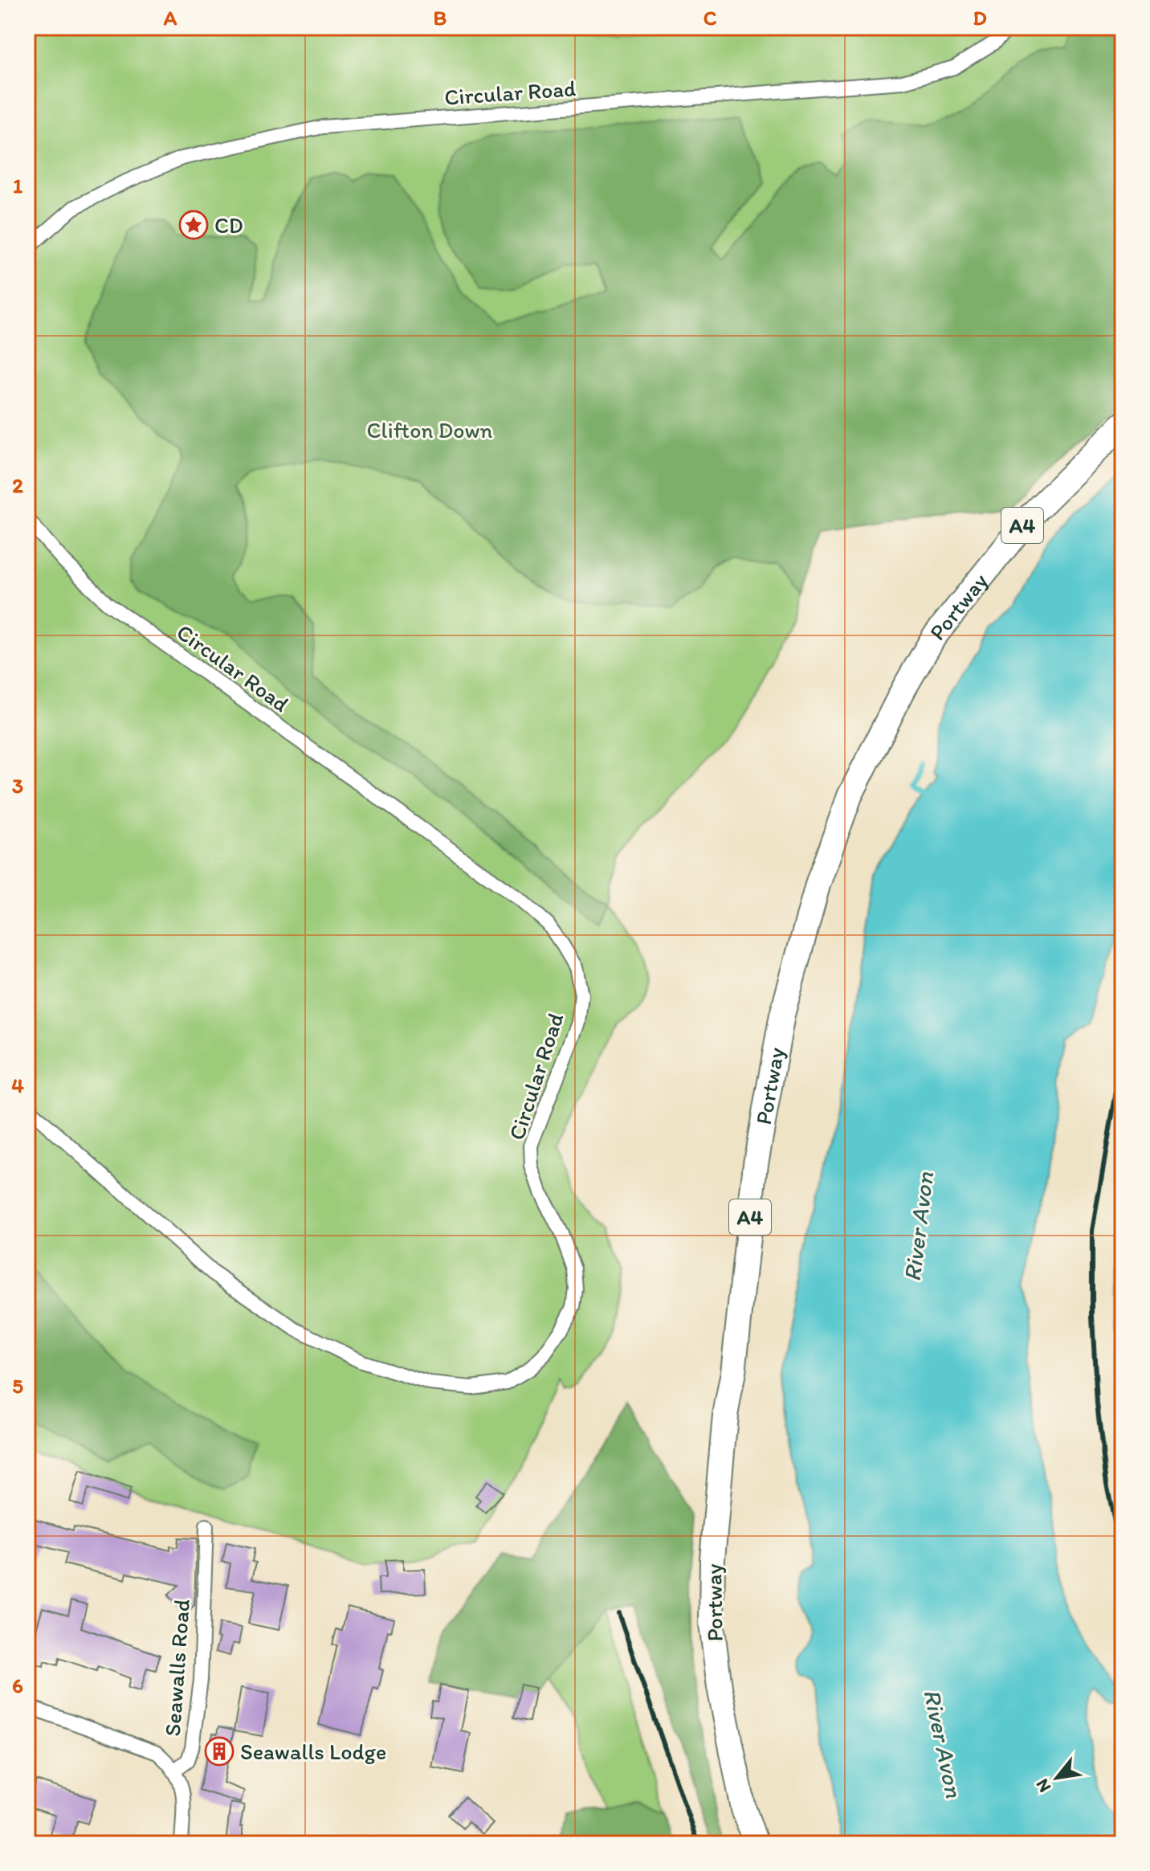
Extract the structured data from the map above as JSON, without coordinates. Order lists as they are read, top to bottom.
{
  "streets": {
    "highway": ["A4", "Portway"],
    "street": ["Circular Road", "Seawalls Road"]
  },
  "water": ["River Avon"],
  "parks": ["Clifton Down"],
  "places": {
    "place": ["CD"],
    "building": ["Seawalls Lodge"]
  },
  "north": "bottom left",
  "grid": {
    "columns": [
      "A",
      "B",
      "C",
      "D"
    ],
    "rows": [
      "1",
      "2",
      "3",
      "4",
      "5",
      "6"
    ]
  }
}
